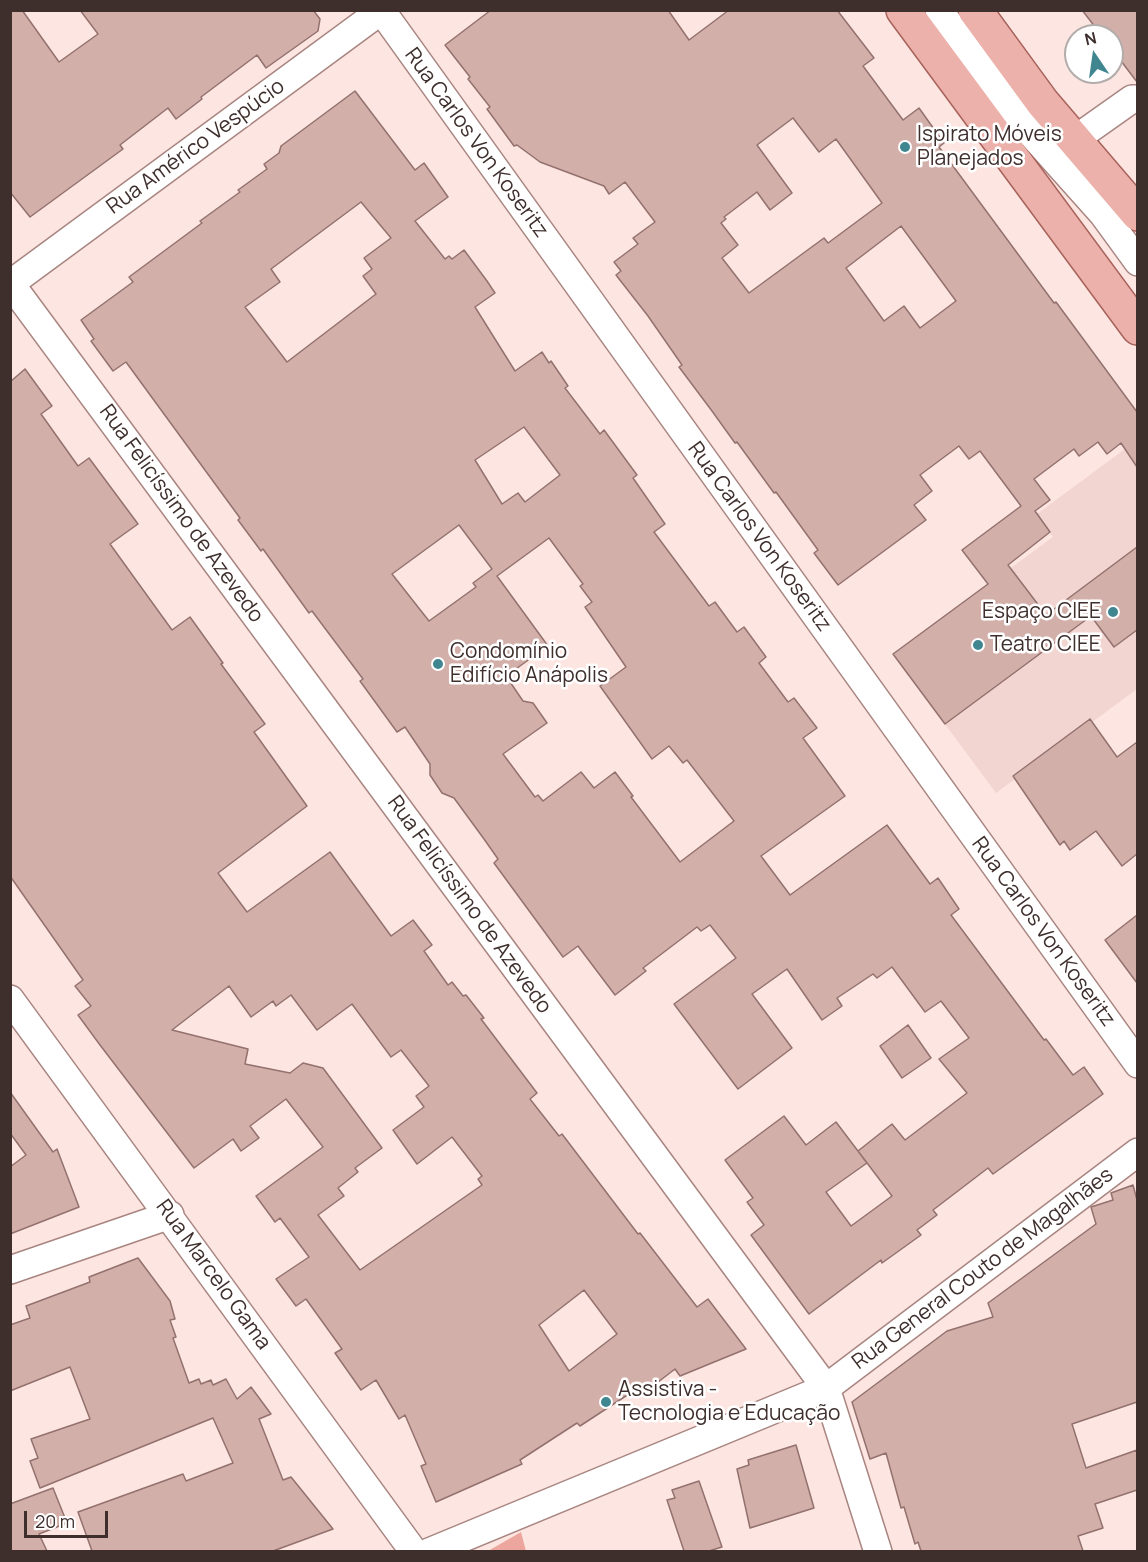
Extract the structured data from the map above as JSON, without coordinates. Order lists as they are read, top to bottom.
{
  "streets": {
    "street": [
      "Rua Carlos Von Koseritz",
      "Rua Américo Vespúcio",
      "Rua Felicíssimo de Azevedo",
      "Rua General Couto de Magalhães",
      "Rua Marcelo Gama"
    ]
  },
  "crossings": [
    ["Rua Carlos Von Koseritz", "Rua Américo Vespúcio"],
    ["Rua Américo Vespúcio", "Rua Felicíssimo de Azevedo"],
    ["Rua Felicíssimo de Azevedo", "Rua General Couto de Magalhães"]
  ],
  "places": [
    "Ispirato Móveis Planejados",
    "Espaço CIEE",
    "Teatro CIEE",
    "Condomínio Edifício Anápolis",
    "Assistiva - Tecnologia e Educação"
  ],
  "scale_bar": "20 m",
  "north": "top"
}
